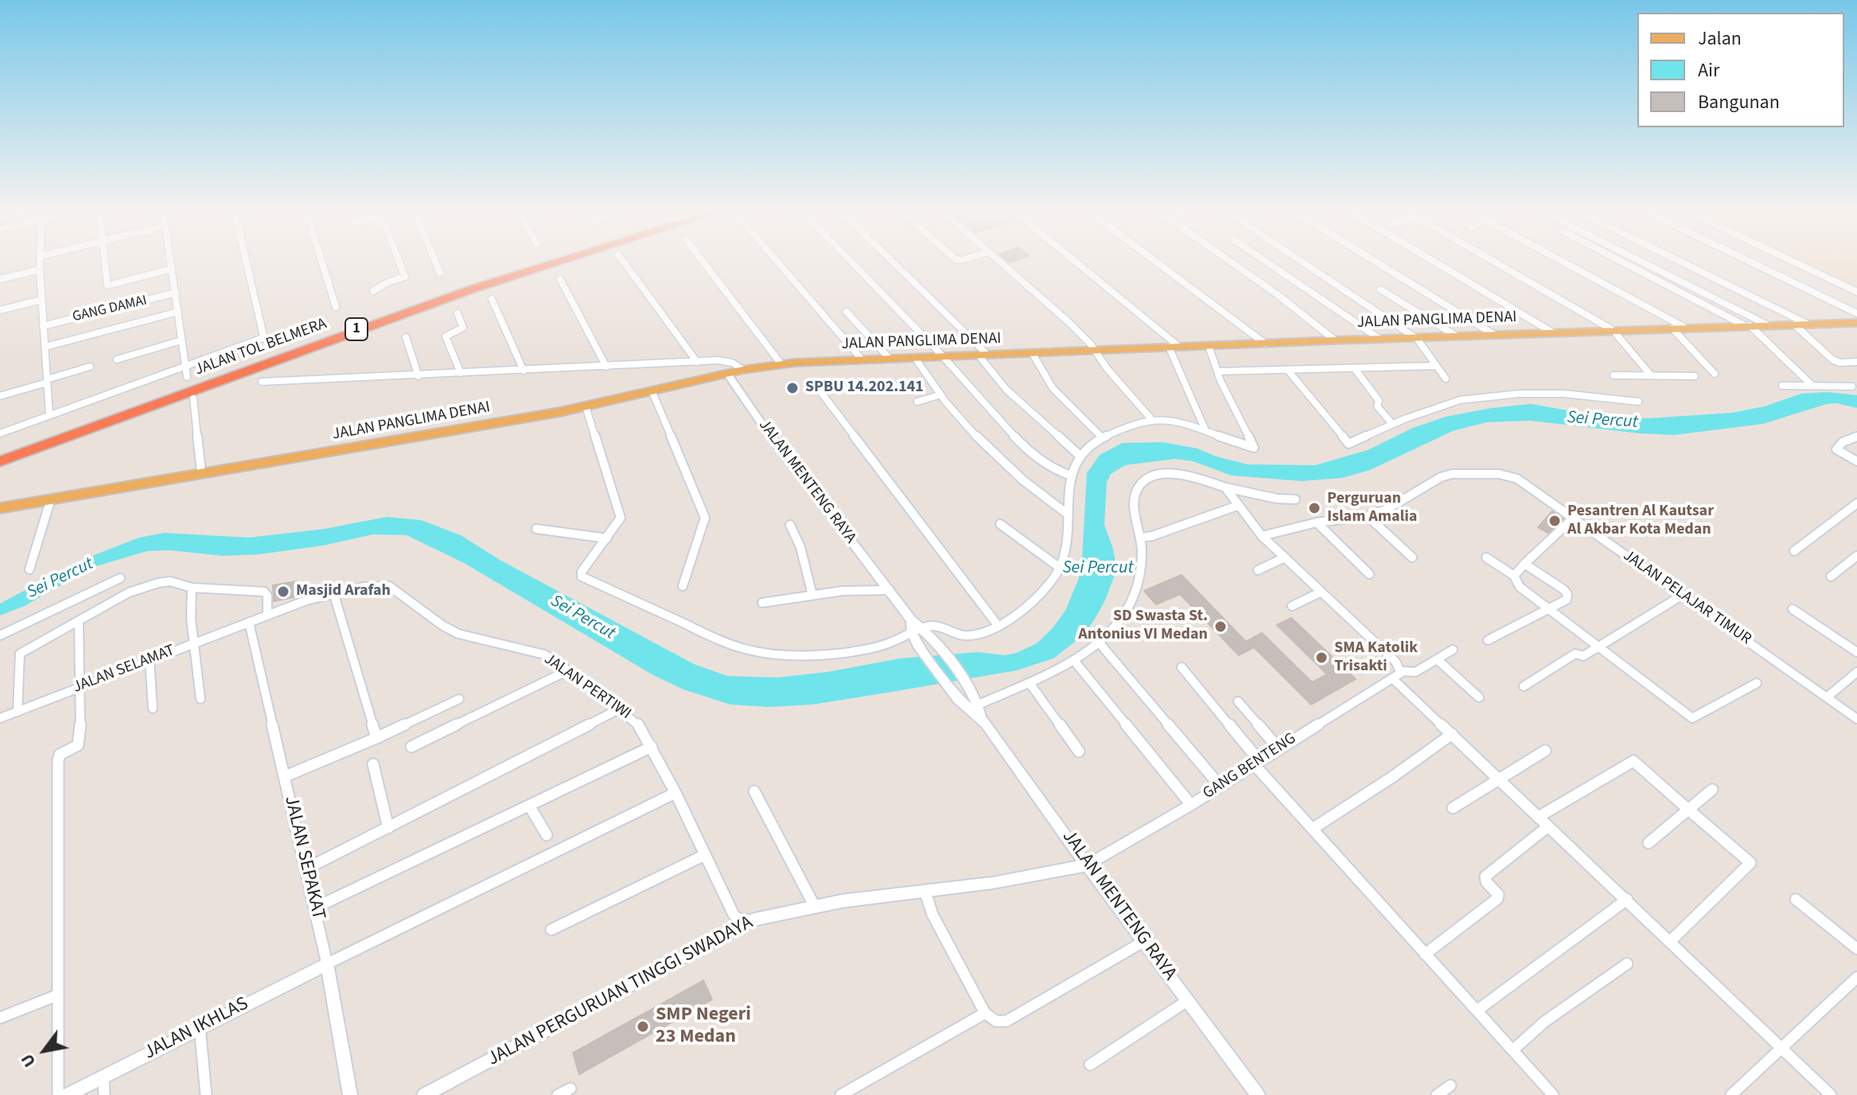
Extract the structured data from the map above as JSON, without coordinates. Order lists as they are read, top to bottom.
{
  "streets": {
    "highway": ["1", "JALAN TOL BELMERA"],
    "main road": ["JALAN PANGLIMA DENAI"],
    "street": [
      "GANG DAMAI",
      "JALAN MENTENG RAYA",
      "JALAN PELAJAR TIMUR",
      "JALAN SELAMAT",
      "JALAN PERTIWI",
      "GANG BENTENG",
      "JALAN SEPAKAT",
      "JALAN PERGURUAN TINGGI SWADAYA",
      "JALAN IKHLAS"
    ]
  },
  "crossings": [
    ["JALAN PANGLIMA DENAI", "JALAN MENTENG RAYA"],
    ["JALAN MENTENG RAYA", "GANG BENTENG"],
    ["JALAN MENTENG RAYA", "JALAN PERGURUAN TINGGI SWADAYA"],
    ["JALAN SELAMAT", "JALAN PERTIWI"],
    ["JALAN SELAMAT", "JALAN SEPAKAT"],
    ["JALAN PERTIWI", "JALAN SEPAKAT"],
    ["JALAN PERTIWI", "JALAN PERGURUAN TINGGI SWADAYA"],
    ["GANG BENTENG", "JALAN PERGURUAN TINGGI SWADAYA"],
    ["JALAN SEPAKAT", "JALAN IKHLAS"]
  ],
  "water": ["Sei Percut"],
  "places": [
    "SPBU 14.202.141",
    "Perguruan Islam Amalia",
    "Pesantren Al Kautsar Al Akbar Kota Medan",
    "Masjid Arafah",
    "SD Swasta St. Antonius VI Medan",
    "SMA Katolik Trisakti",
    "SMP Negeri 23 Medan"
  ],
  "legend": ["Jalan", "Air", "Bangunan"],
  "north": "bottom left"
}
